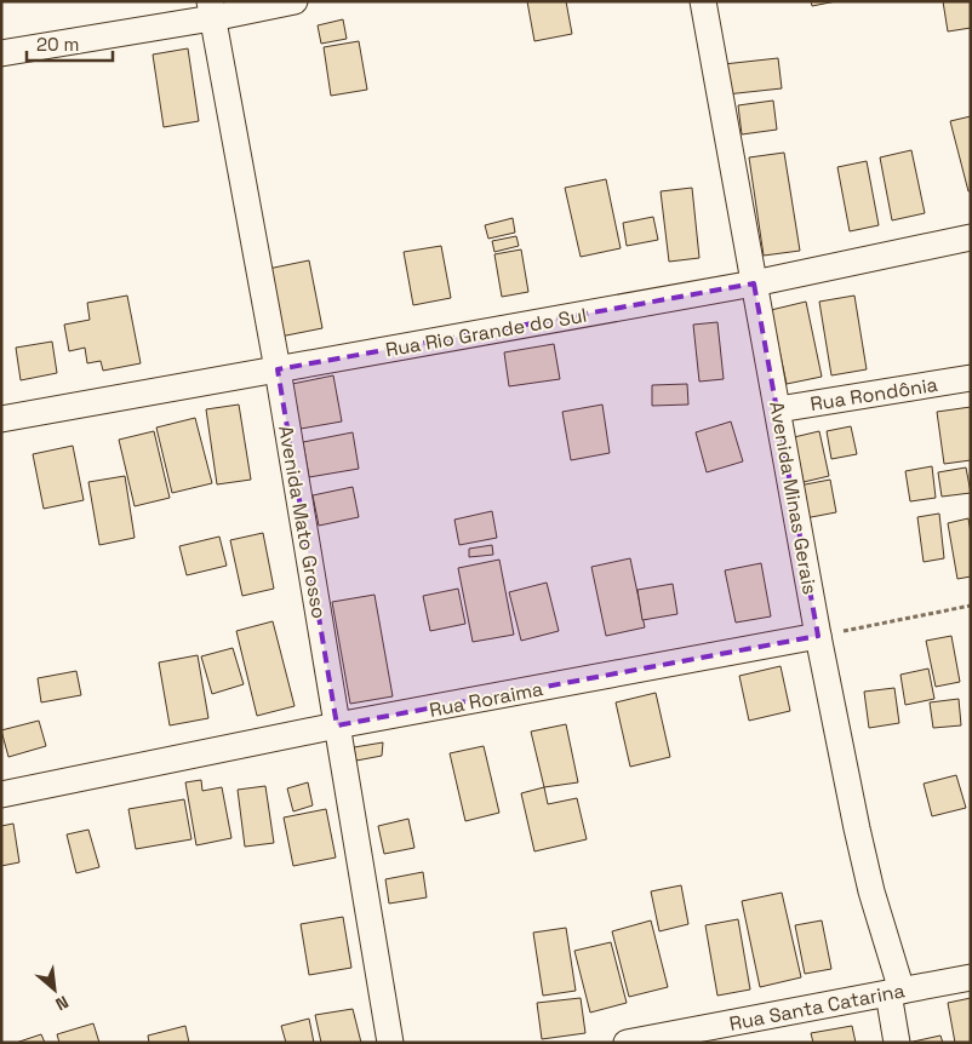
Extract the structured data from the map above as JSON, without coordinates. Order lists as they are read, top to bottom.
{
  "streets": {
    "street": [
      "Rua Rio Grande do Sul",
      "Rua Rondônia",
      "Avenida Minas Gerais",
      "Avenida Mato Grosso",
      "Rua Roraima",
      "Rua Santa Catarina"
    ]
  },
  "crossings": [
    ["Rua Rio Grande do Sul", "Avenida Minas Gerais"],
    ["Rua Rio Grande do Sul", "Avenida Mato Grosso"],
    ["Rua Rondônia", "Avenida Minas Gerais"],
    ["Avenida Minas Gerais", "Rua Roraima"],
    ["Avenida Minas Gerais", "Rua Santa Catarina"],
    ["Avenida Mato Grosso", "Rua Roraima"]
  ],
  "scale_bar": "20 m",
  "north": "bottom right"
}
